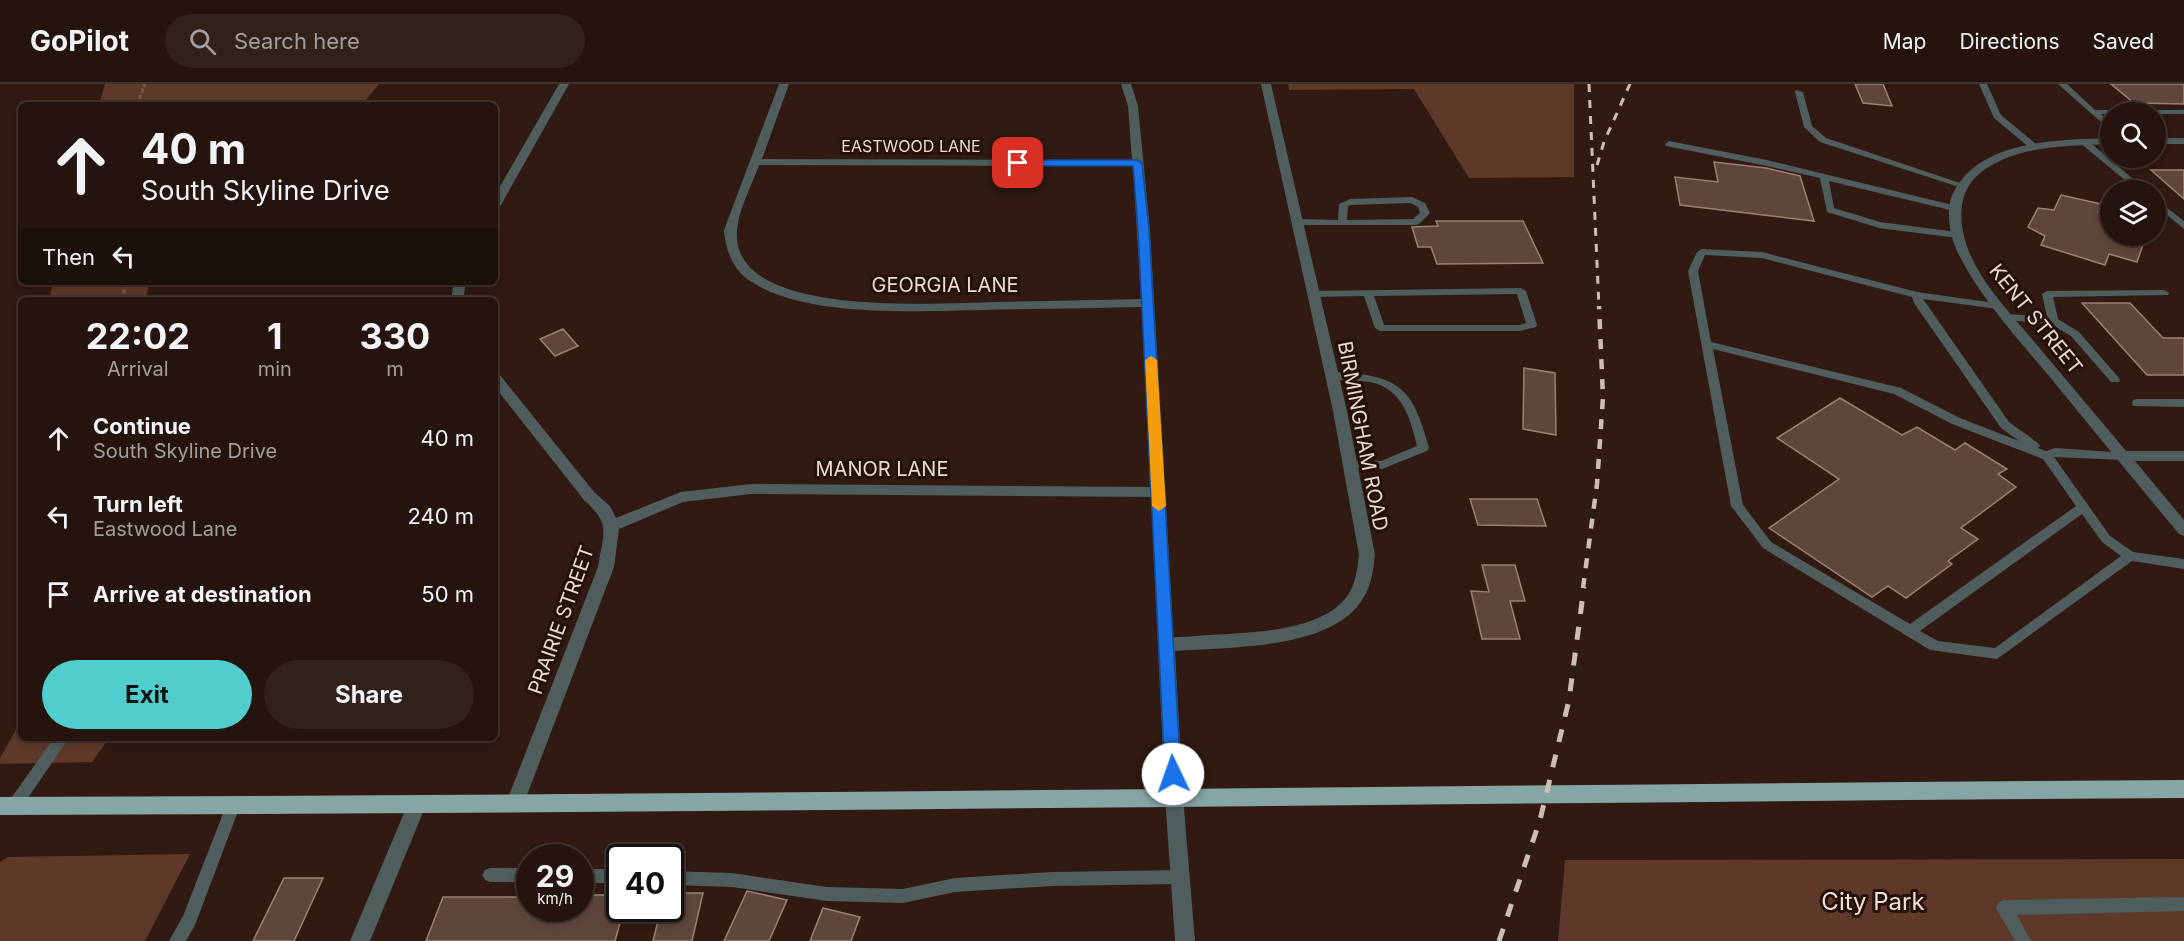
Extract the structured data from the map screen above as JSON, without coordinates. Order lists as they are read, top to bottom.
{
  "streets": {
    "street": [
      "EASTWOOD LANE",
      "GEORGIA LANE",
      "KENT STREET",
      "BIRMINGHAM ROAD",
      "MANOR LANE",
      "PRAIRIE STREET"
    ]
  },
  "crossings": [
    ["EASTWOOD LANE", "GEORGIA LANE"],
    ["MANOR LANE", "PRAIRIE STREET"]
  ],
  "parks": ["City Park"],
  "page": {
    "header": "GoPilot",
    "search": "Search here",
    "nav": ["Map", "Directions", "Saved"],
    "turn": ["40 m", "South Skyline Drive"],
    "then": "Then",
    "eta": [
      "22:02",
      "Arrival",
      "1",
      "min",
      "330",
      "m"
    ],
    "list": [
      {
        "name": "Continue",
        "note": "South Skyline Drive",
        "value": "40 m"
      },
      {
        "name": "Turn left",
        "note": "Eastwood Lane",
        "value": "240 m"
      },
      {
        "name": "Arrive at destination",
        "value": "50 m"
      }
    ],
    "buttons": ["Exit", "Share"],
    "speed": "29 km/h",
    "limit": "40"
  }
}
